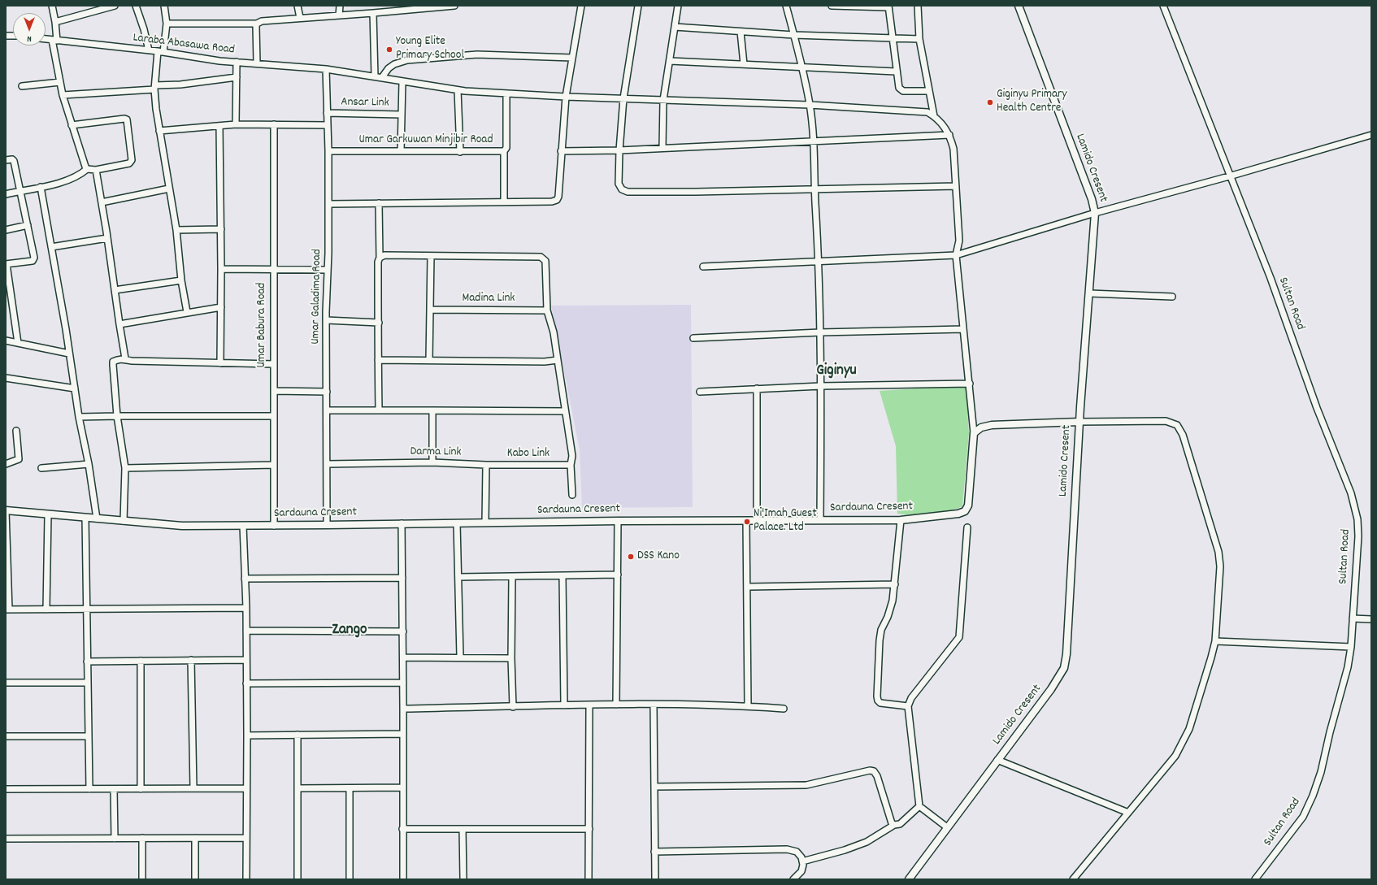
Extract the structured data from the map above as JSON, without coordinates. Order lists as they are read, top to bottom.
{
  "streets": {
    "street": [
      "Laraba Abasawa Road",
      "Ansar Link",
      "Umar Garkuwan Minjibir Road",
      "Lamido Cresent",
      "Umar Galadima Road",
      "Madina Link",
      "Sultan Road",
      "Umar Babura Road",
      "Darma Link",
      "Kabo Link",
      "Sardauna Cresent"
    ]
  },
  "crossings": [
    ["Laraba Abasawa Road", "Umar Garkuwan Minjibir Road"],
    ["Laraba Abasawa Road", "Umar Galadima Road"],
    ["Ansar Link", "Umar Galadima Road"],
    ["Umar Garkuwan Minjibir Road", "Umar Galadima Road"],
    ["Umar Galadima Road", "Darma Link"],
    ["Umar Galadima Road", "Sardauna Cresent"],
    ["Umar Babura Road", "Sardauna Cresent"],
    ["Darma Link", "Kabo Link"]
  ],
  "districts": ["Giginyu", "Zango"],
  "places": [
    "Young Elite Primary School",
    "Giginyu Primary Health Centre",
    "Ni'Imah Guest Palace. Ltd",
    "DSS Kano"
  ],
  "north": "bottom"
}
